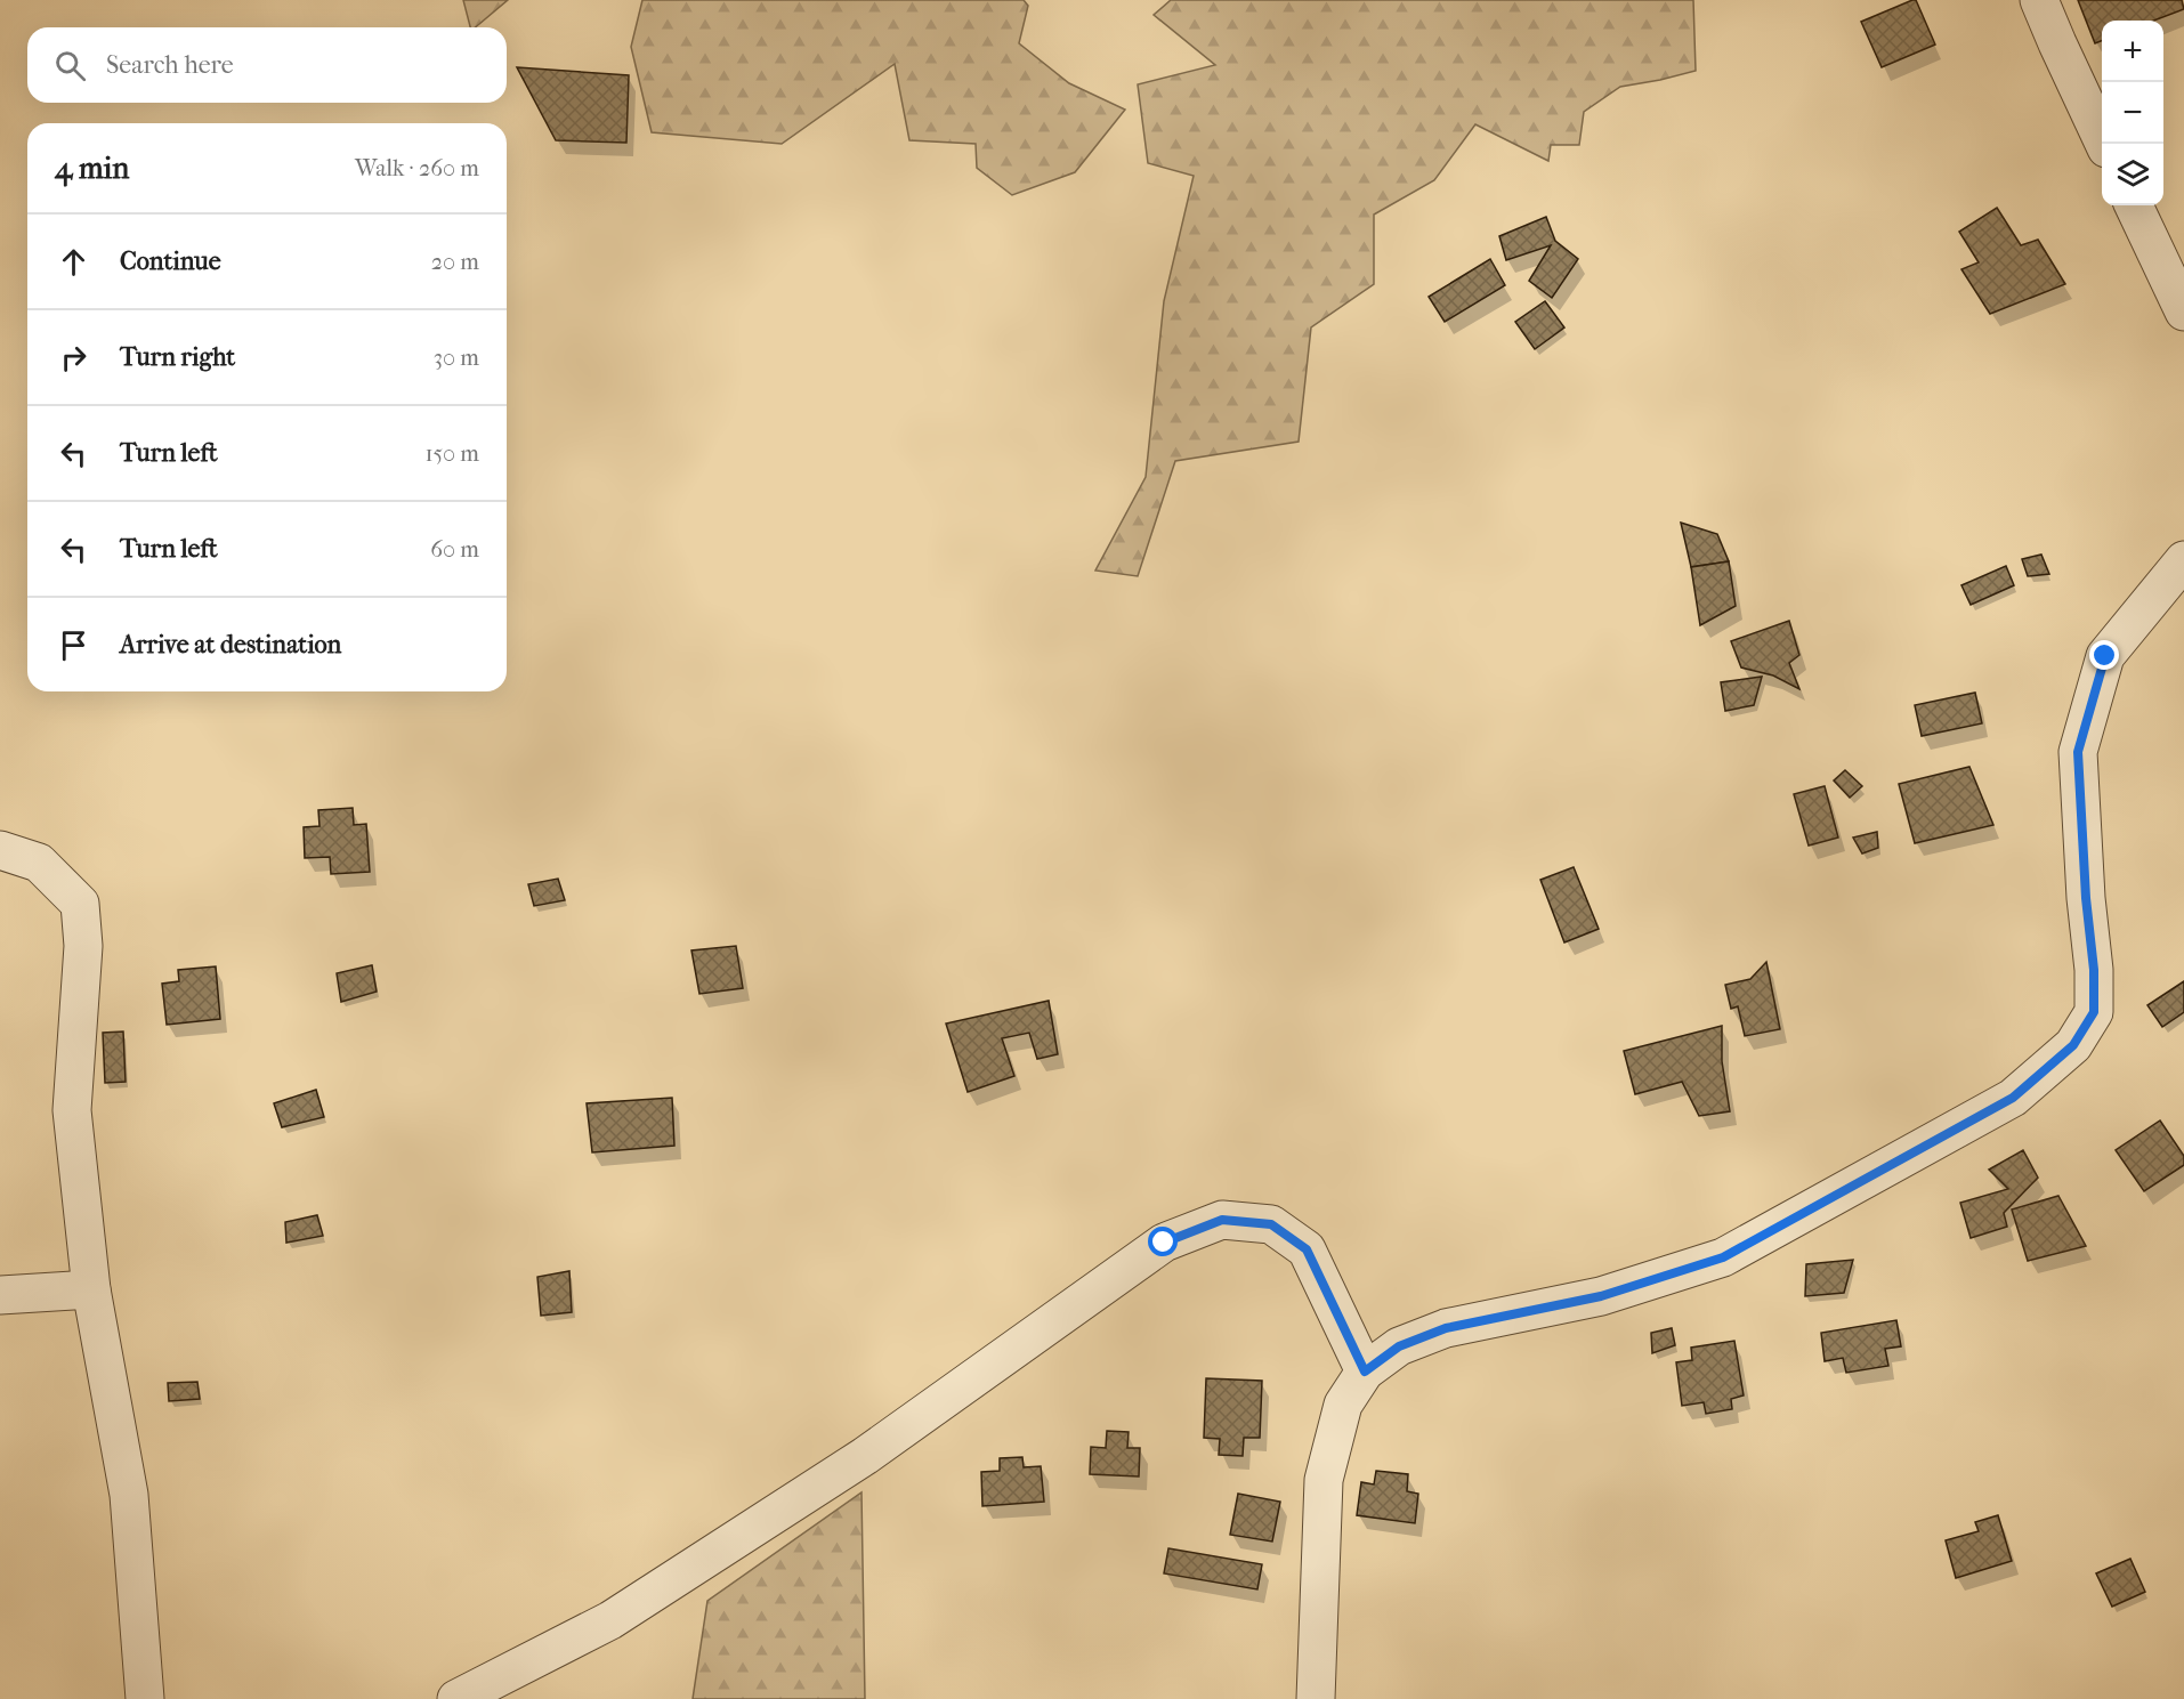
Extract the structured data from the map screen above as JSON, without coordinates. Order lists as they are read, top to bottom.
{
  "page": {
    "map_buttons": ["+", "−"],
    "search": "Search here",
    "heading": ["4 min", "Walk · 260 m"],
    "list": [
      ["Continue", "20 m"],
      ["Turn right", "30 m"],
      ["Turn left", "150 m"],
      ["Turn left", "60 m"],
      "Arrive at destination"
    ]
  }
}
